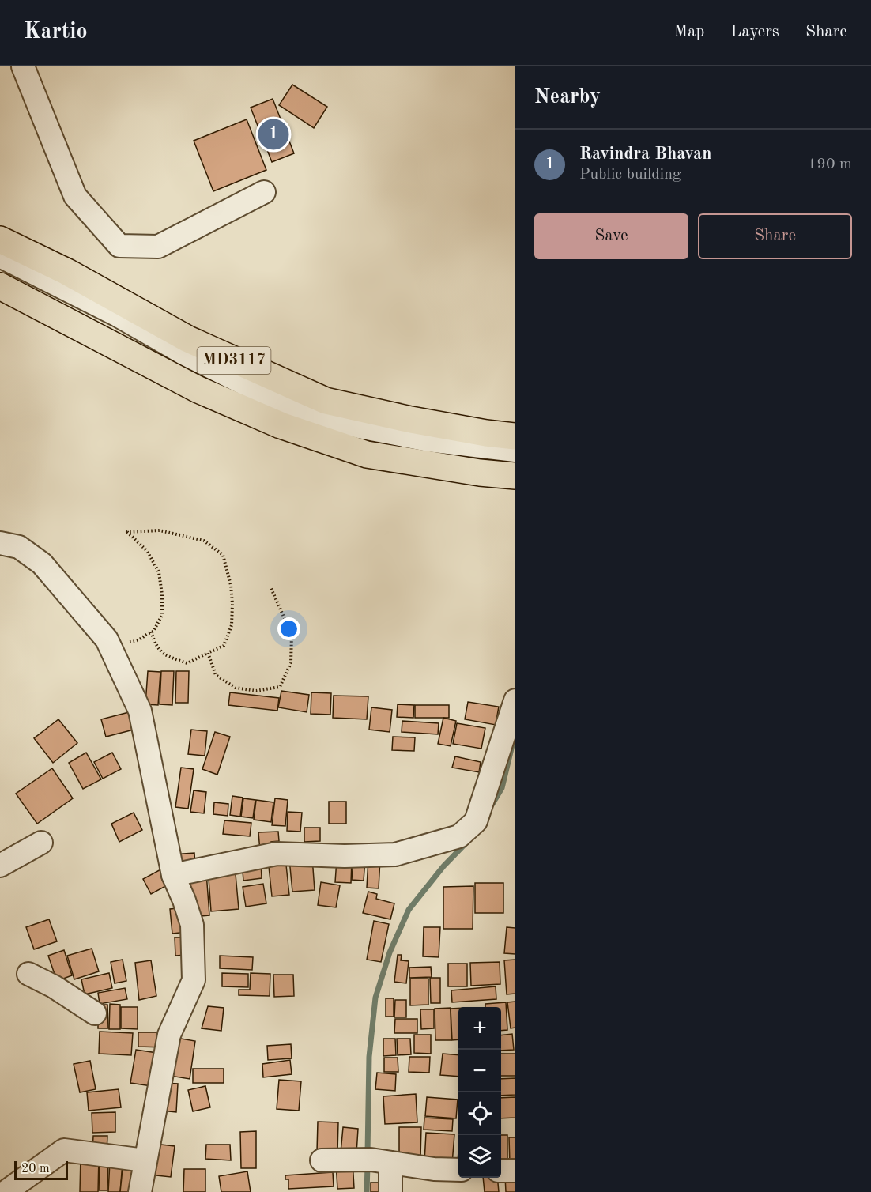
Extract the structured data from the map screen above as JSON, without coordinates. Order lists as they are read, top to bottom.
{
  "streets": {
    "main road": ["MD3117"]
  },
  "scale_bar": "20 m",
  "page": {
    "header": "Kartio",
    "nav": ["Map", "Layers", "Share"],
    "heading": "Nearby",
    "pins": "1",
    "list": [
      {
        "mark": "1",
        "name": "Ravindra Bhavan",
        "note": "Public building",
        "value": "190 m"
      }
    ],
    "buttons": ["Save", "Share"],
    "map_buttons": ["+", "−"],
    "scale": "20 m"
  }
}
